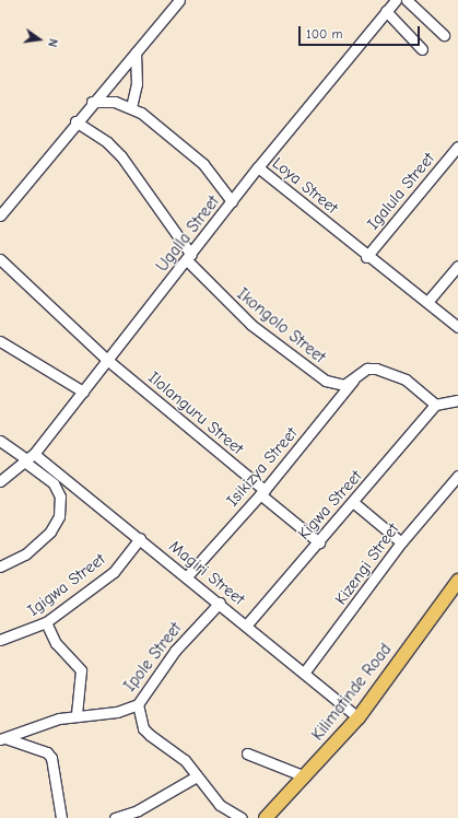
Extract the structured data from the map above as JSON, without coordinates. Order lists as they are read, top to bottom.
{
  "streets": {
    "main road": ["Kilimatinde Road"],
    "street": [
      "Loya Street",
      "Igalula Street",
      "Ugalla Street",
      "Ikongolo Street",
      "Ilolanguru Street",
      "Isikizya Street",
      "Kigwa Street",
      "Kizengi Street",
      "Magiri Street",
      "Igigwa Street",
      "Ipole Street"
    ]
  },
  "crossings": [
    ["Loya Street", "Igalula Street"],
    ["Loya Street", "Ugalla Street"],
    ["Ugalla Street", "Ikongolo Street"],
    ["Ugalla Street", "Ilolanguru Street"],
    ["Ugalla Street", "Magiri Street"],
    ["Ikongolo Street", "Isikizya Street"],
    ["Ikongolo Street", "Kigwa Street"],
    ["Ilolanguru Street", "Isikizya Street"],
    ["Ilolanguru Street", "Kigwa Street"],
    ["Isikizya Street", "Magiri Street"],
    ["Kigwa Street", "Magiri Street"],
    ["Kizengi Street", "Magiri Street"],
    ["Magiri Street", "Igigwa Street"],
    ["Magiri Street", "Ipole Street"],
    ["Magiri Street", "Kilimatinde Road"]
  ],
  "scale_bar": "100 m",
  "north": "right"
}
